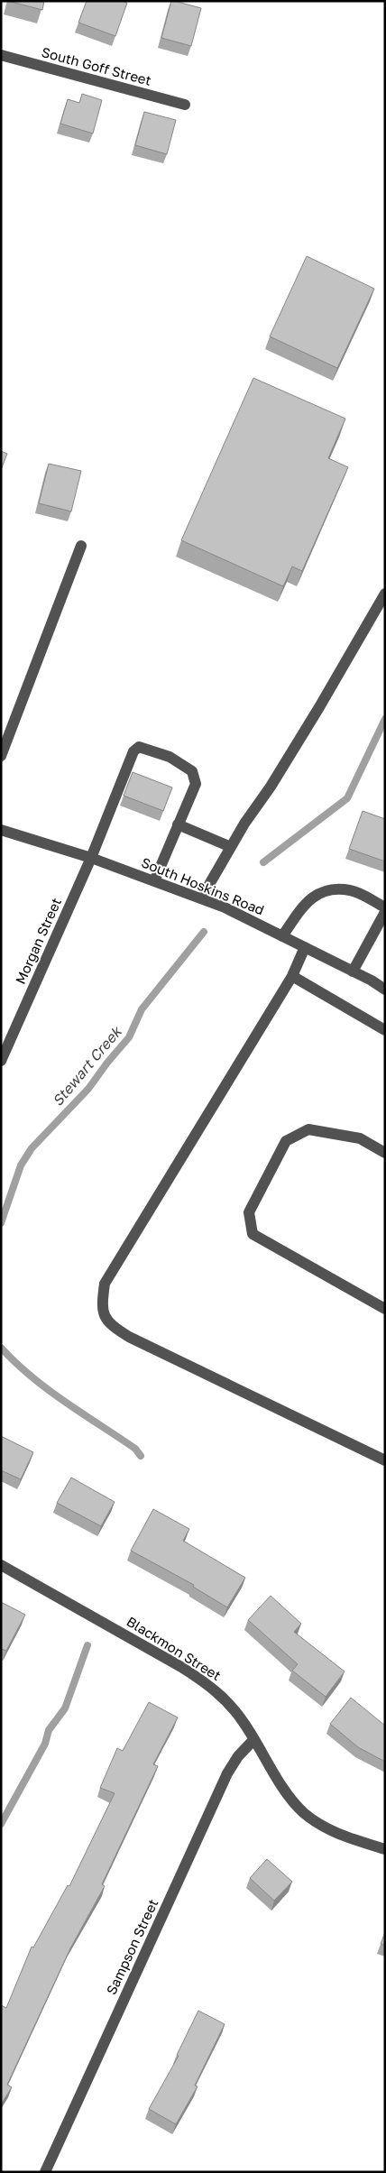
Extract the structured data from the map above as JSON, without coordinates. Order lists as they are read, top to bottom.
{
  "streets": {
    "street": [
      "South Goff Street",
      "South Hoskins Road",
      "Morgan Street",
      "Blackmon Street",
      "Sampson Street"
    ]
  },
  "crossings": [
    ["South Hoskins Road", "Morgan Street"],
    ["Blackmon Street", "Sampson Street"]
  ],
  "water": ["Stewart Creek"]
}
